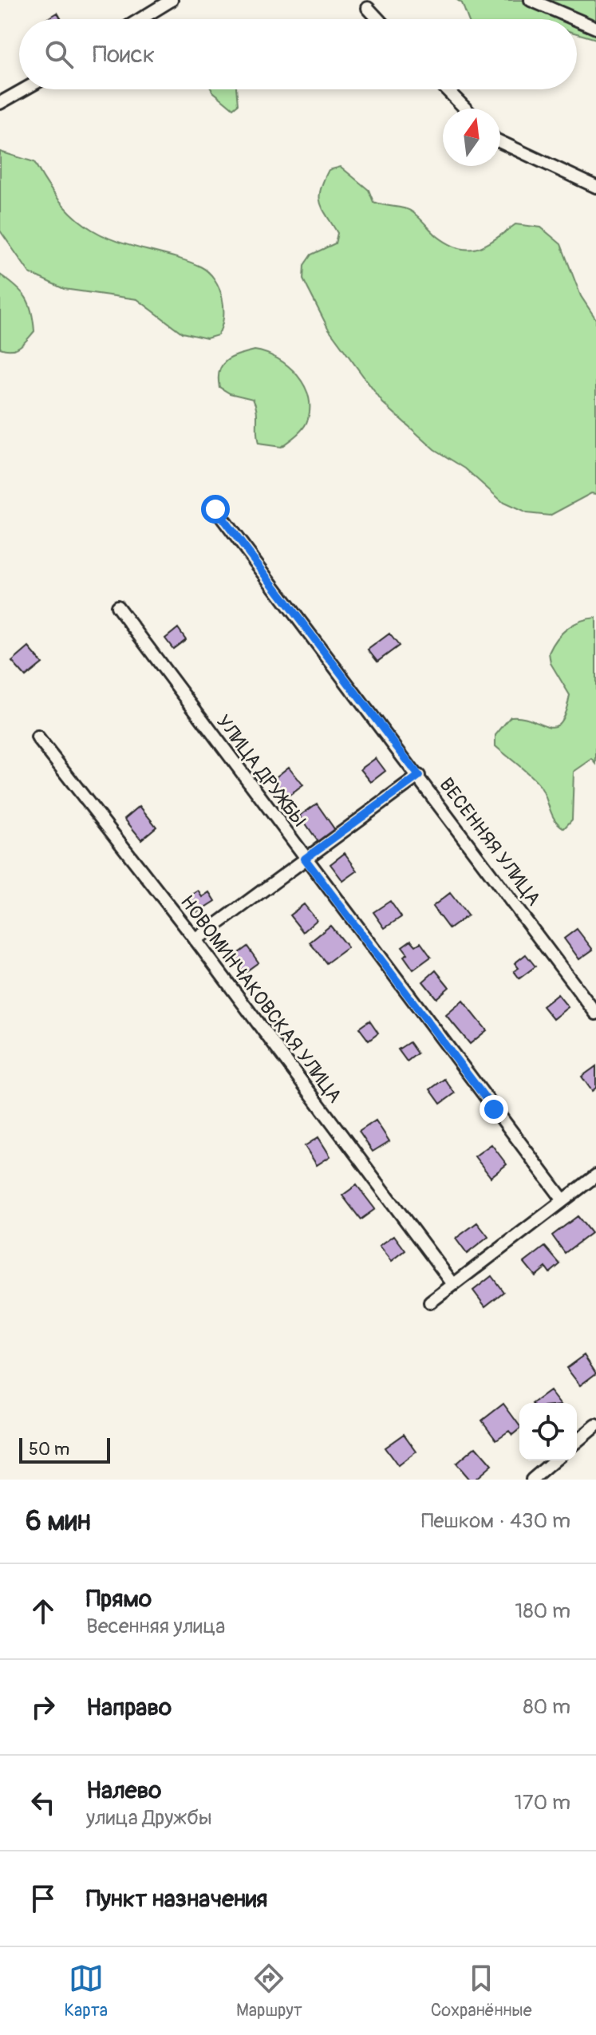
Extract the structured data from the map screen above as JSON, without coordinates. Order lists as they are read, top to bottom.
{
  "streets": {
    "street": ["УЛИЦА ДРУЖБЫ", "ВЕСЕННЯЯ УЛИЦА", "НОВОМИНЧАКОВСКАЯ УЛИЦА"]
  },
  "scale_bar": "50 m",
  "north": "top",
  "page": {
    "search": "Поиск",
    "scale": "50 m",
    "heading": ["6 мин", "Пешком · 430 m"],
    "list": [
      ["Прямо", "Весенняя улица", "180 m"],
      ["Направо", "80 m"],
      ["Налево", "улица Дружбы", "170 m"],
      "Пункт назначения"
    ],
    "nav": ["Карта", "Маршрут", "Сохранённые"]
  }
}
